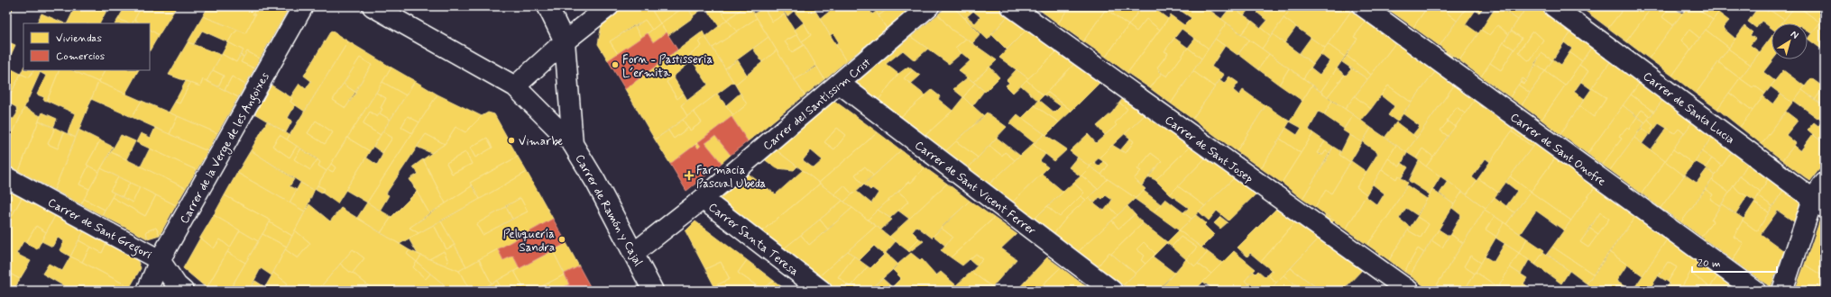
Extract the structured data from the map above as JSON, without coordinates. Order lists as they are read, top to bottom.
{
  "streets": {
    "street": [
      "Carrer del Santíssim Crist",
      "Carrer de Santa Lucia",
      "Carrer de la Verge de les Angoixes",
      "Carrer de Sant Josep",
      "Carrer de Sant Onofre",
      "Carrer de Sant Vicent Ferrer",
      "Carrer de Ramón y Cajal",
      "Carrer de Sant Gregori",
      "Carrer Santa Teresa"
    ]
  },
  "crossings": [
    ["Carrer del Santíssim Crist", "Carrer de Sant Vicent Ferrer"],
    ["Carrer del Santíssim Crist", "Carrer de Ramón y Cajal"],
    ["Carrer del Santíssim Crist", "Carrer Santa Teresa"],
    ["Carrer de la Verge de les Angoixes", "Carrer de Sant Gregori"]
  ],
  "places": {
    "other": ["Forn - Pastisseria L´ermita", "Vimarbe", "Peluquería Sandra"],
    "health": ["Farmacia Pascual Ubeda"]
  },
  "legend": ["Viviendas", "Comercios"],
  "scale_bar": "20 m",
  "north": "top right"
}
